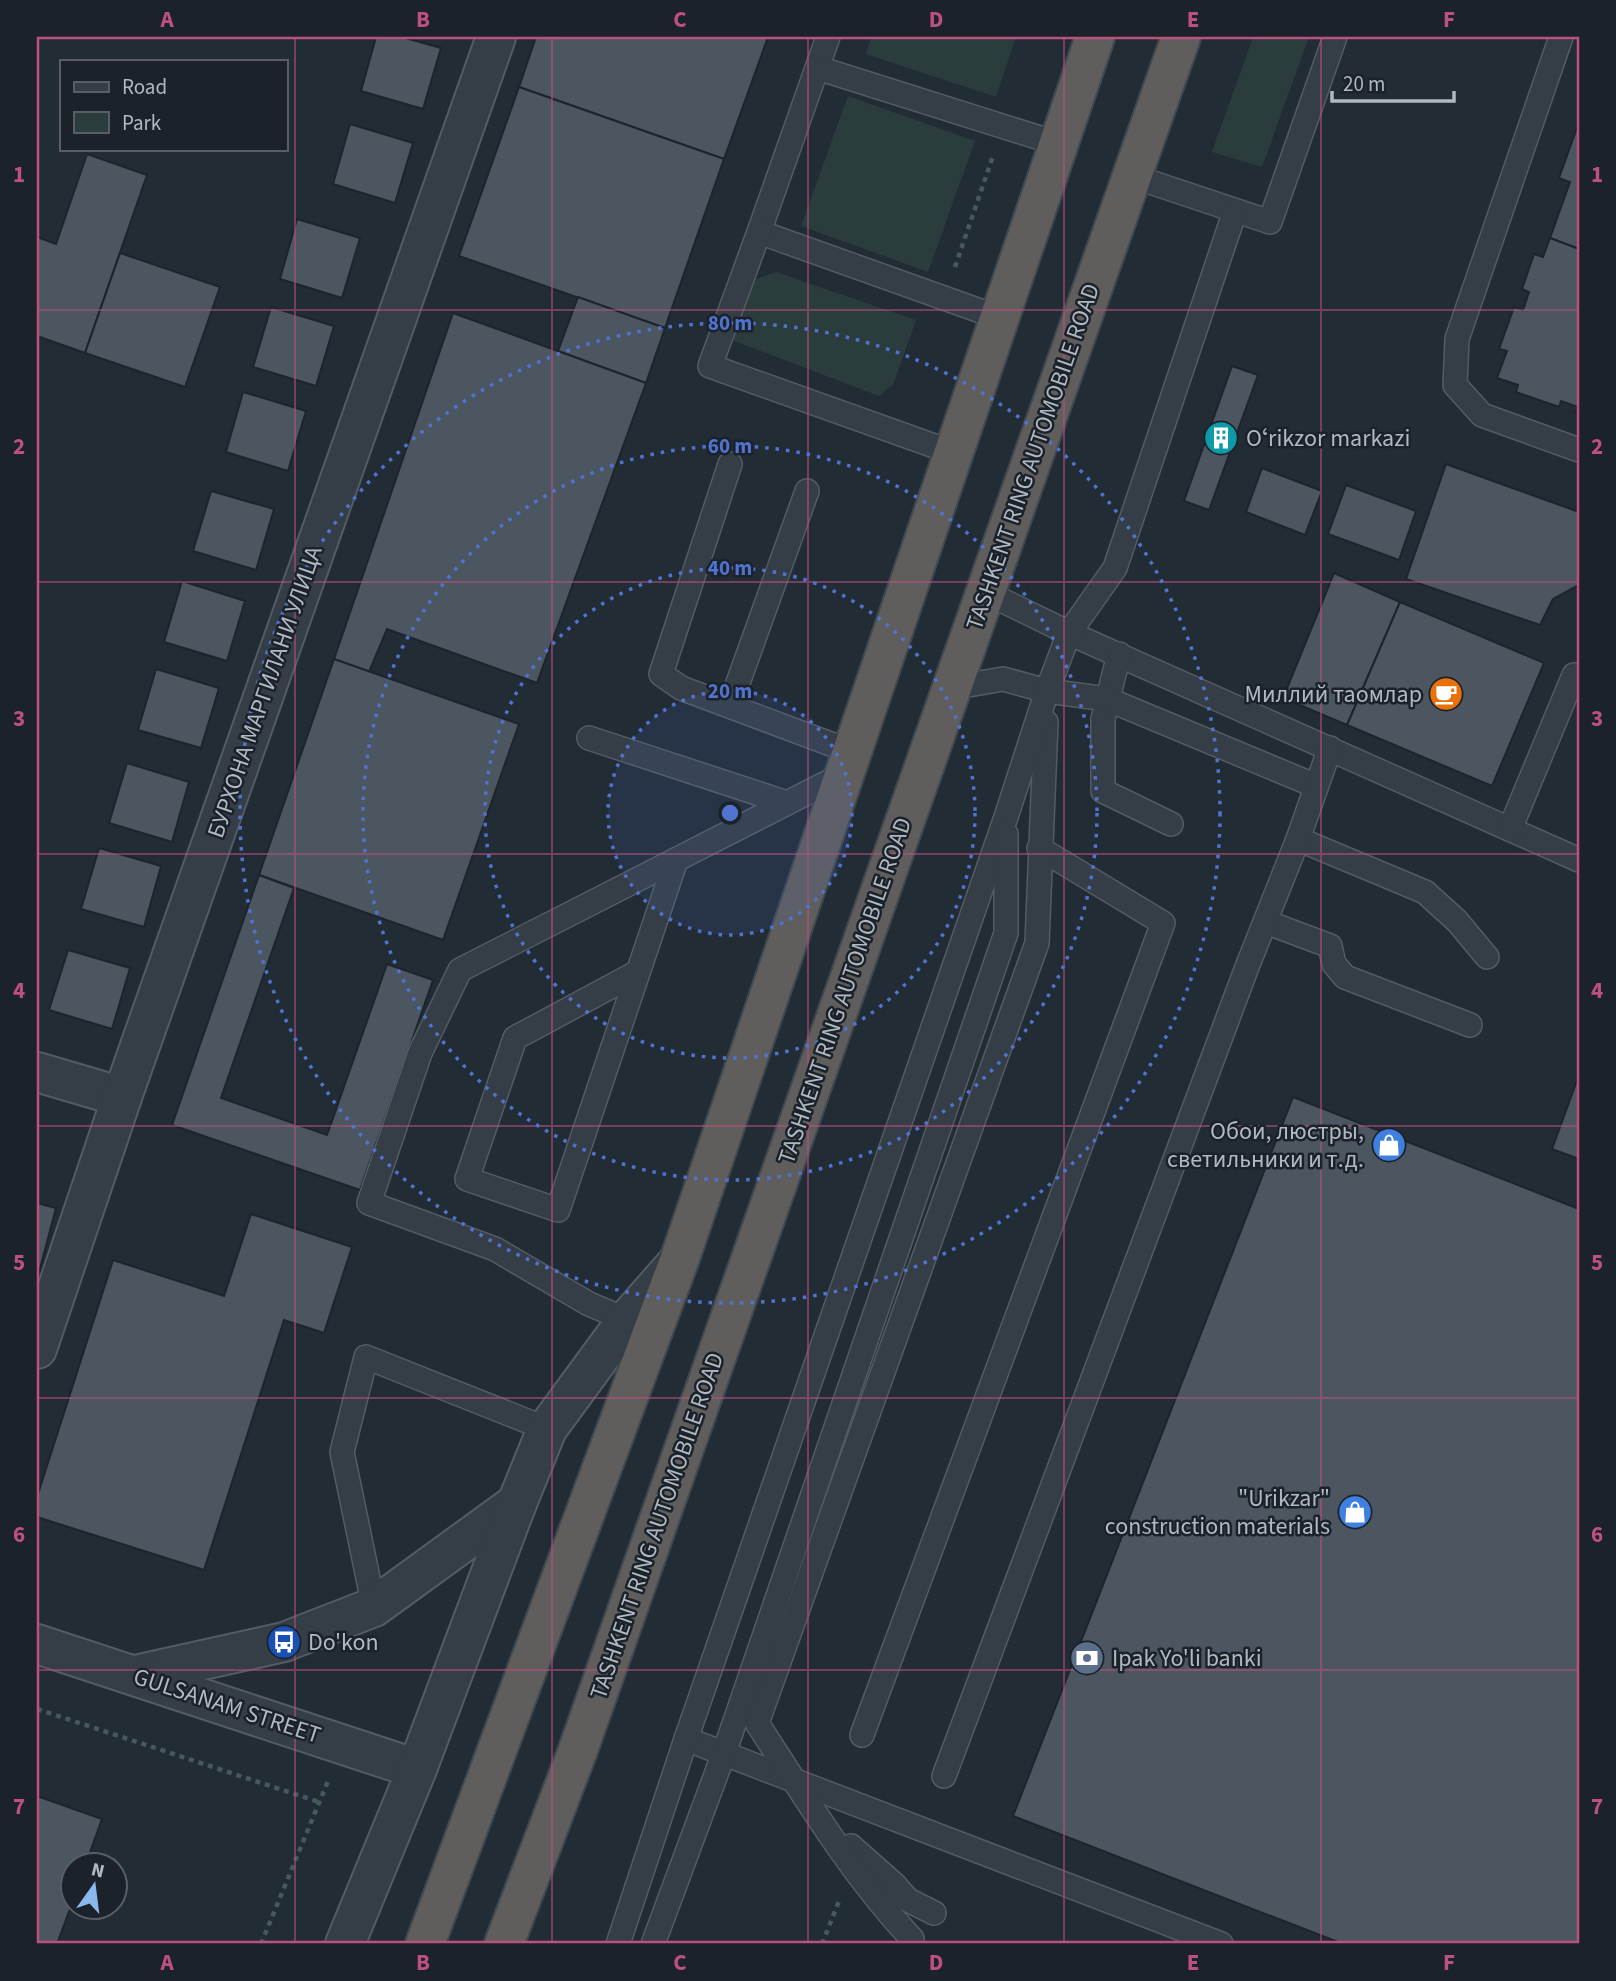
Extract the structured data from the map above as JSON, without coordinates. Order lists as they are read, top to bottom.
{
  "streets": {
    "highway": ["TASHKENT RING AUTOMOBILE ROAD"],
    "street": ["БУРХОНА МАРГИЛАНИ УЛИЦА", "GULSANAM STREET"]
  },
  "places": {
    "building": ["Oʻrikzor markazi"],
    "cafe": ["Миллий таомлар"],
    "shop": ["Обои, люстры, светильники и т.д.", "\"Urikzar\" construction materials"],
    "bus stop": ["Do'kon"],
    "bank": ["Ipak Yo'li banki"]
  },
  "legend": ["Road", "Park"],
  "scale_bar": "20 m",
  "north": "top",
  "grid": {
    "columns": [
      "A",
      "B",
      "C",
      "D",
      "E",
      "F"
    ],
    "rows": [
      "1",
      "2",
      "3",
      "4",
      "5",
      "6",
      "7"
    ]
  },
  "rings": [
    "80 m",
    "60 m",
    "40 m",
    "20 m"
  ]
}
